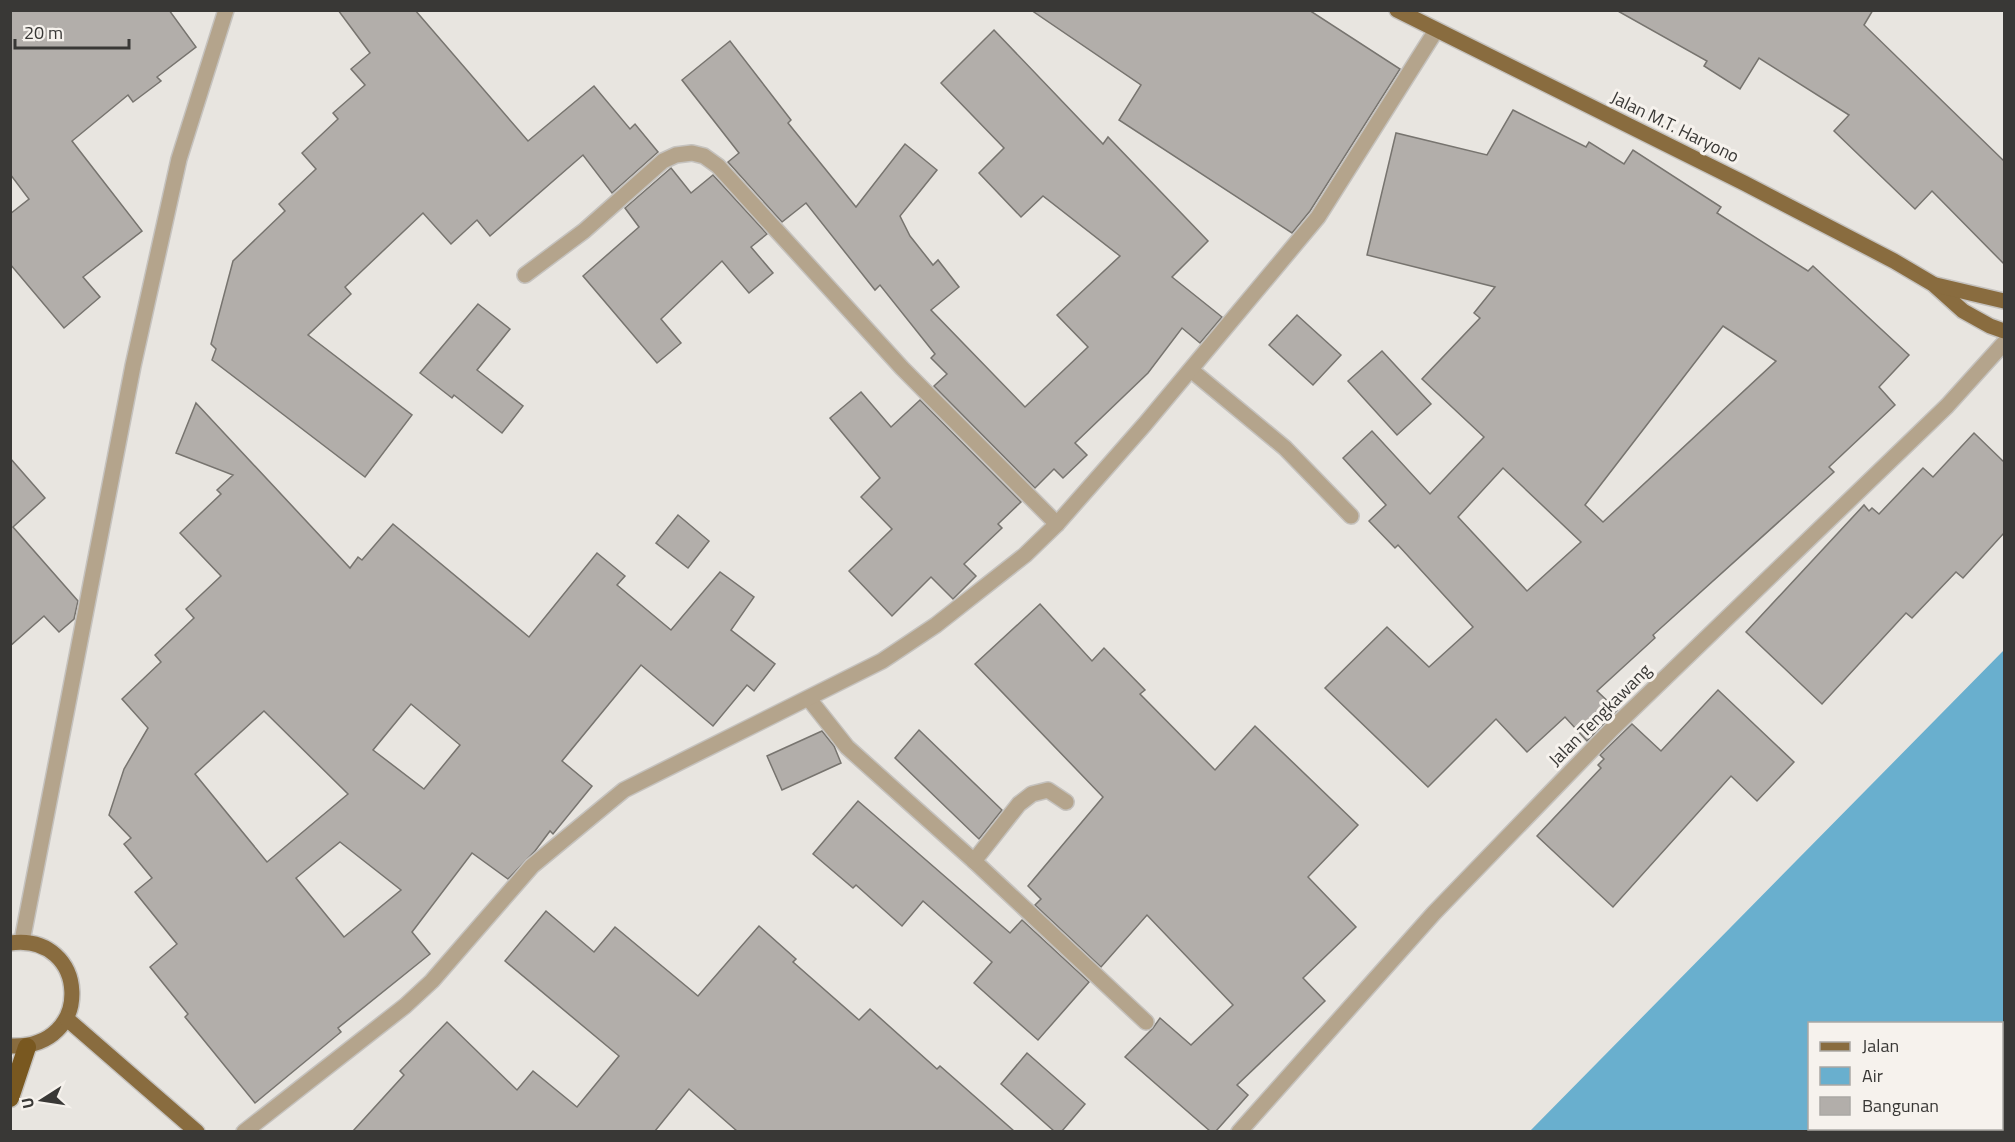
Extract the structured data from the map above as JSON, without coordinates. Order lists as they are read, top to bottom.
{
  "streets": {
    "main road": ["Jalan M.T. Haryono"],
    "street": ["Jalan Tengkawang"]
  },
  "legend": ["Jalan", "Air", "Bangunan"],
  "scale_bar": "20 m",
  "north": "left"
}
